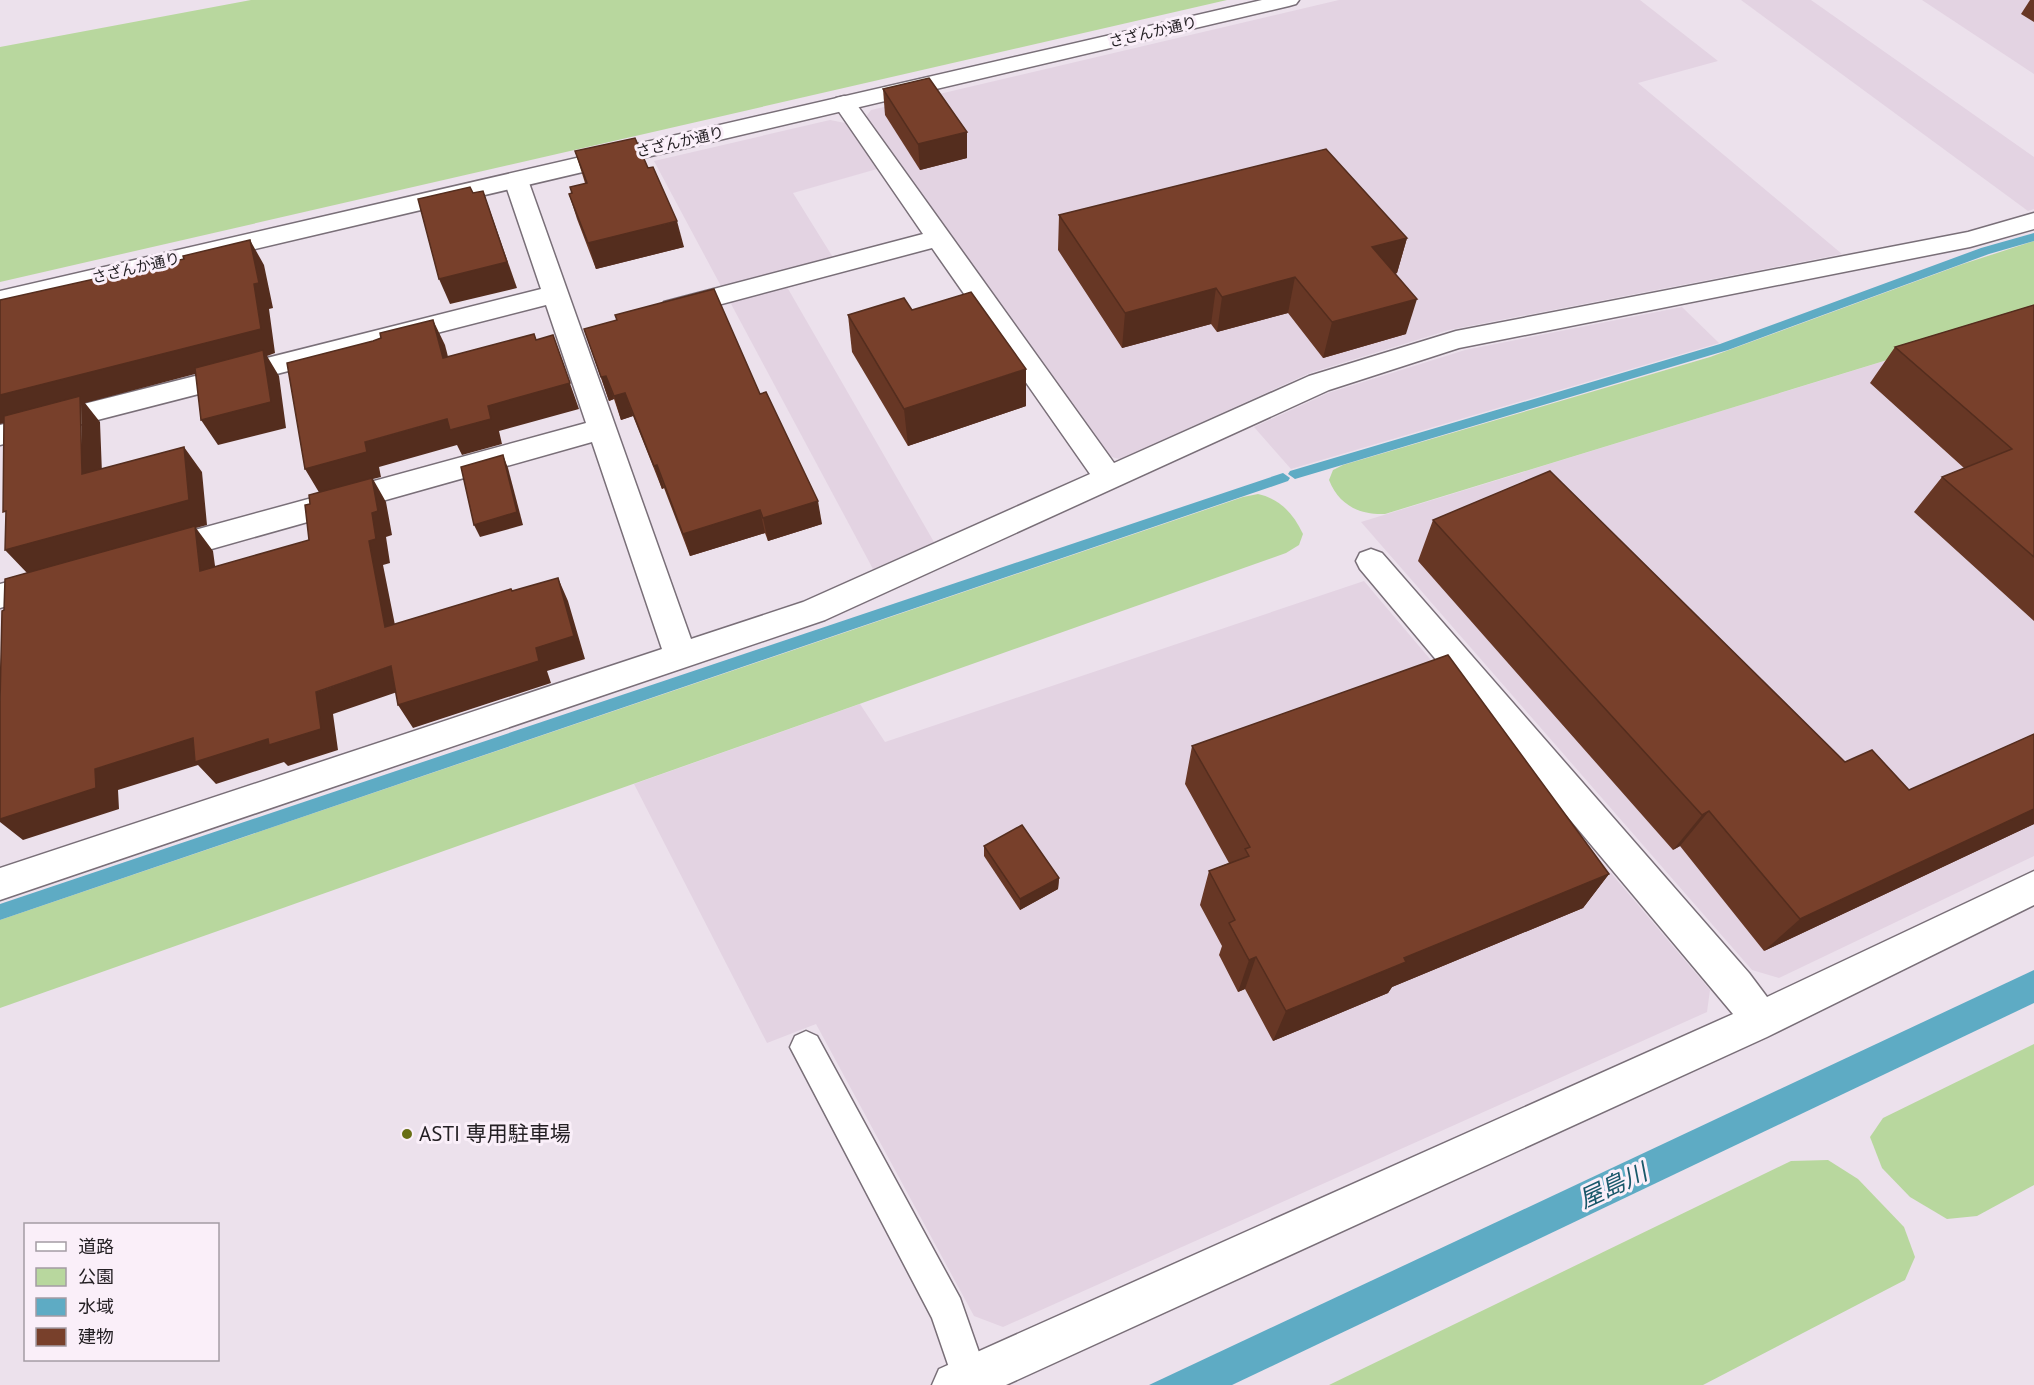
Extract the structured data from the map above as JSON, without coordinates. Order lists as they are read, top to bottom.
{
  "streets": {
    "street": ["さざんか通り"]
  },
  "water": ["屋島川"],
  "places": ["ASTI 専用駐車場"],
  "legend": [
    "道路",
    "公園",
    "水域",
    "建物"
  ]
}
